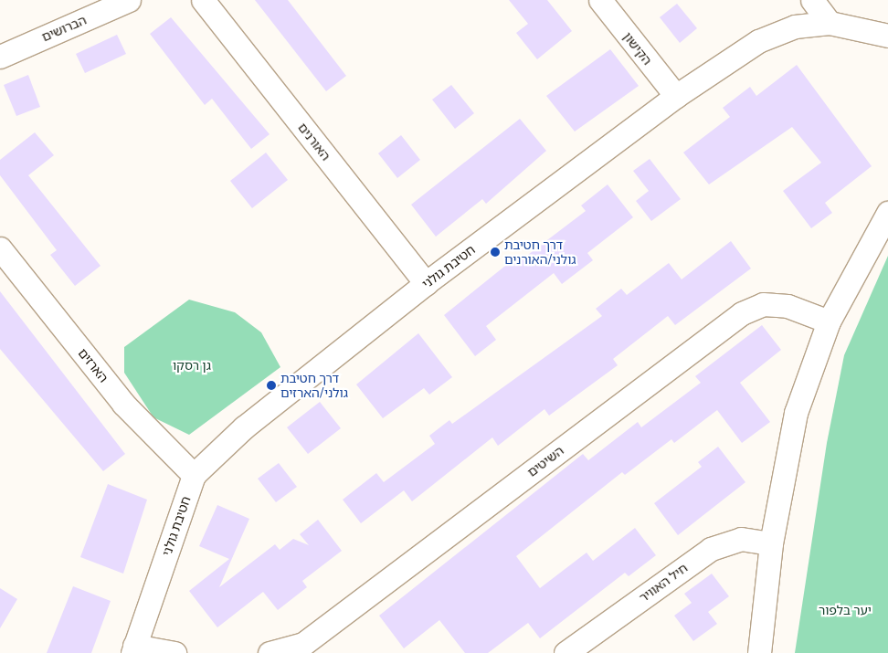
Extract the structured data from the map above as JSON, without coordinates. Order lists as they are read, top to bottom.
{
  "streets": {
    "street": [
      "הברושים",
      "הקישון",
      "האורנים",
      "חטיבת גולני",
      "הארזים",
      "השיטים",
      "חיל האוויר"
    ]
  },
  "crossings": [
    ["הקישון", "חטיבת גולני"],
    ["האורנים", "חטיבת גולני"],
    ["חטיבת גולני", "הארזים"]
  ],
  "parks": ["גן רסקו", "יער בלפור"],
  "places": ["דרך חטיבת גולני/האורנים", "דרך חטיבת גולני/הארזים"]
}
